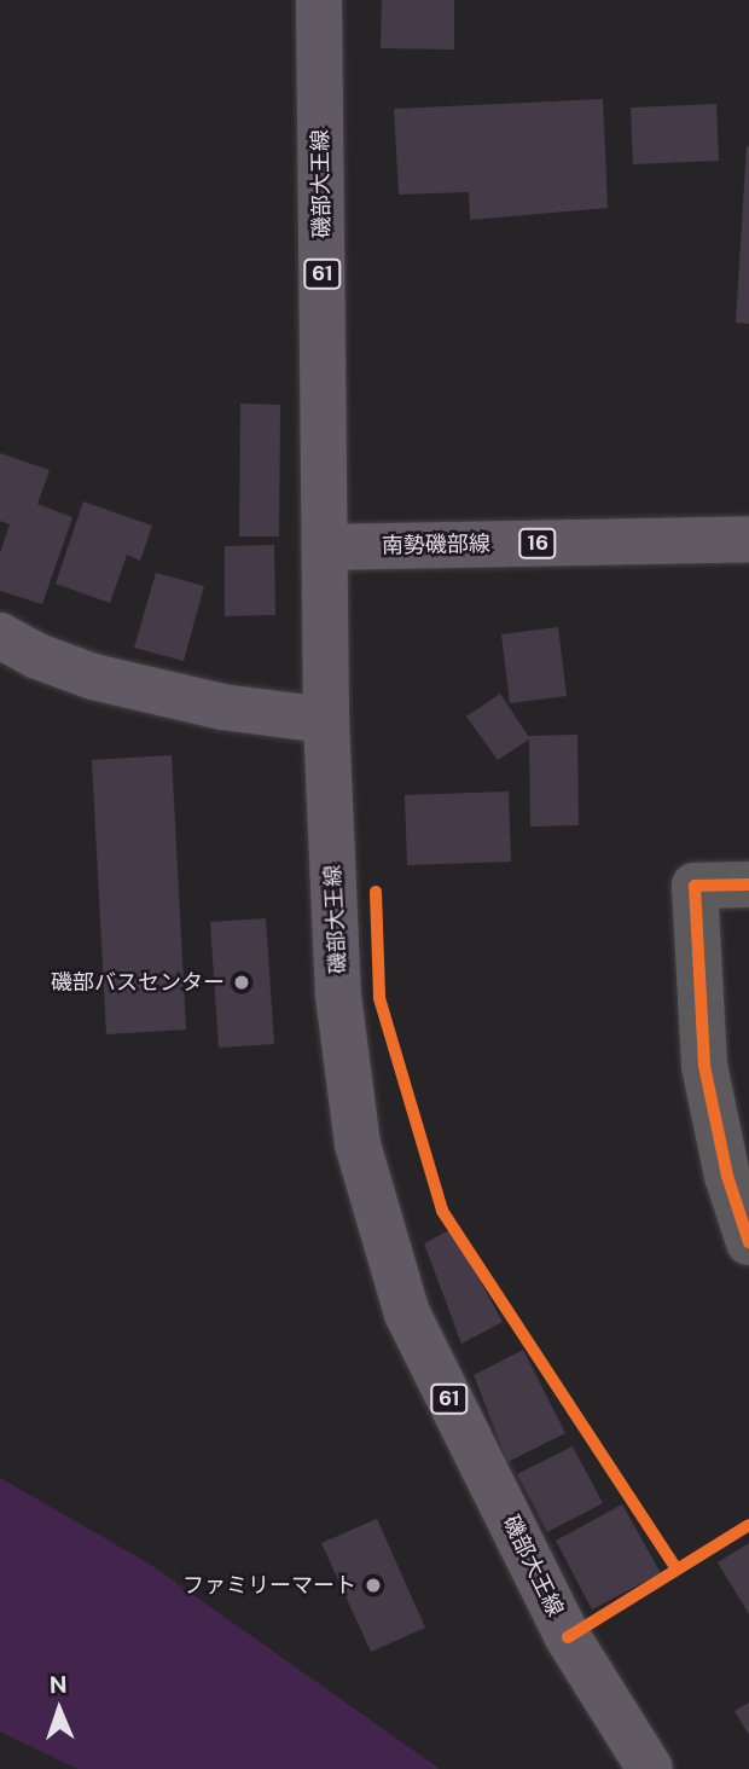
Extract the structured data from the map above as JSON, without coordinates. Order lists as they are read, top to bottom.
{
  "streets": {
    "main road": [
      "磯部大王線",
      "61",
      "16",
      "南勢磯部線"
    ]
  },
  "crossings": [
    ["磯部大王線", "南勢磯部線"]
  ],
  "places": ["磯部バスセンター", "ファミリーマート"],
  "north": "top"
}
